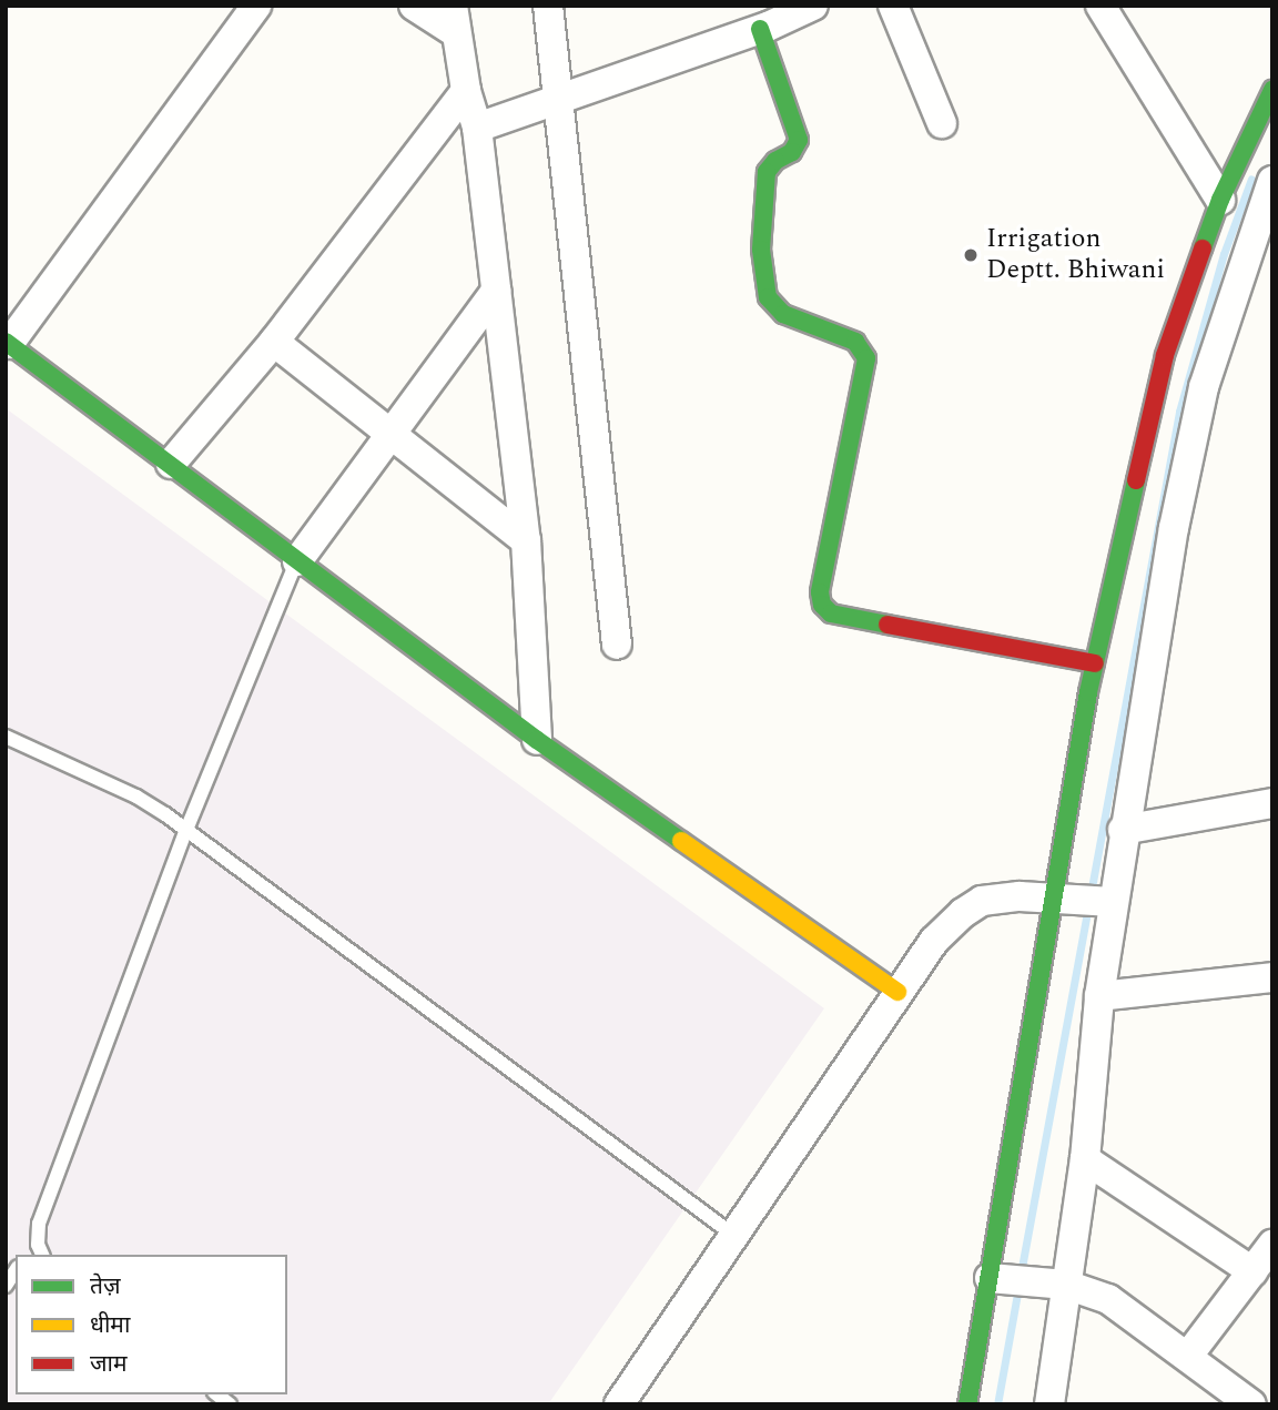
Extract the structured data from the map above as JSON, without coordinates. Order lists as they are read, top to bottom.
{
  "places": ["Irrigation Deptt. Bhiwani"],
  "legend": ["तेज़", "धीमा", "जाम"]
}
